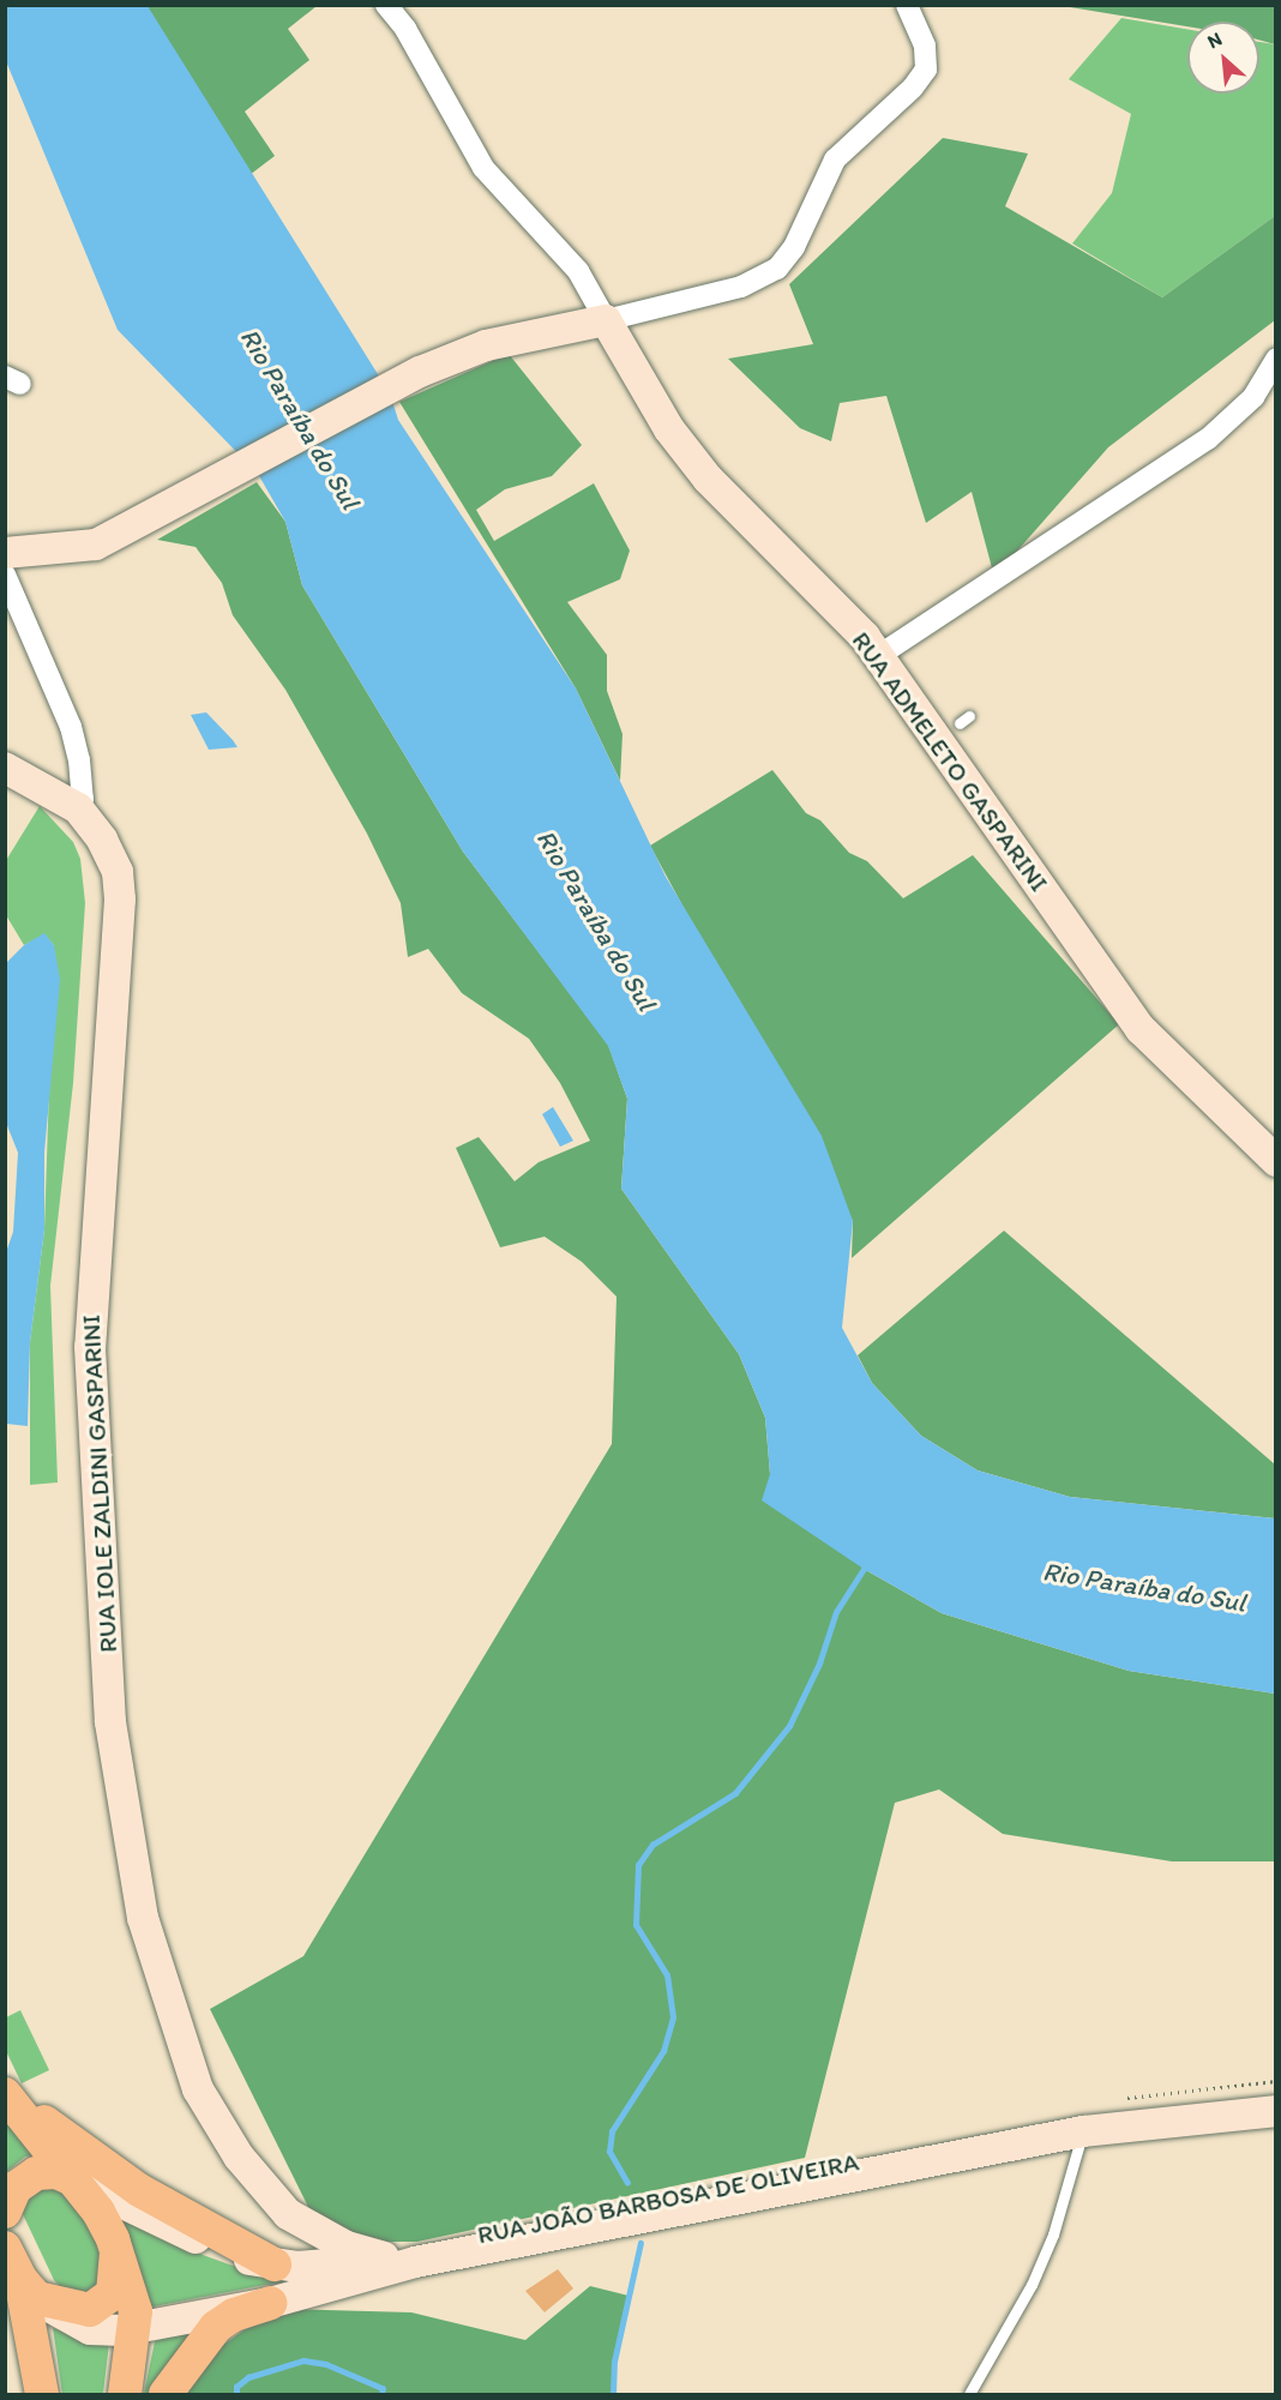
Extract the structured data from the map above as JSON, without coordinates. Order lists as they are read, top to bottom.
{
  "streets": {
    "main road": ["RUA ADMELETO GASPARINI", "RUA IOLE ZALDINI GASPARINI", "RUA JOÃO BARBOSA DE OLIVEIRA"]
  },
  "crossings": [
    ["RUA IOLE ZALDINI GASPARINI", "RUA JOÃO BARBOSA DE OLIVEIRA"]
  ],
  "water": ["Rio Paraíba do Sul"],
  "north": "top left"
}
